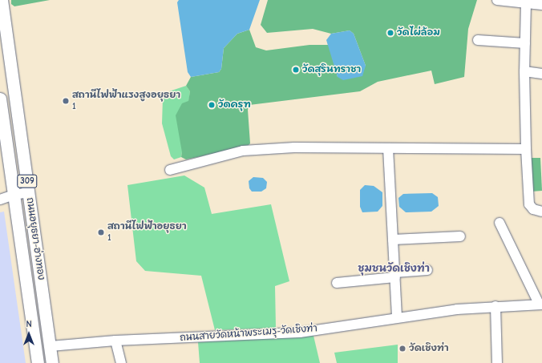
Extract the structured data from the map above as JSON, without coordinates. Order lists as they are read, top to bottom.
{
  "streets": {
    "main road": ["309", "ถนนอยุธยา-อ่างทอง"],
    "street": ["ถนนสายวัดหน้าพระเมรุ-วัดเชิงท่า"]
  },
  "crossings": [
    ["ถนนอยุธยา-อ่างทอง", "ถนนสายวัดหน้าพระเมรุ-วัดเชิงท่า"]
  ],
  "districts": ["ชุมชนวัดเชิงท่า"],
  "places": [
    "วัดไผ่ล้อม",
    "วัดสุรินทราชา",
    "สถานีไฟฟ้าแรงสูงอยุธยา 1",
    "วัดครุฑ",
    "สถานีไฟฟ้าอยุธยา 1",
    "วัดเชิงท่า"
  ],
  "north": "top"
}
